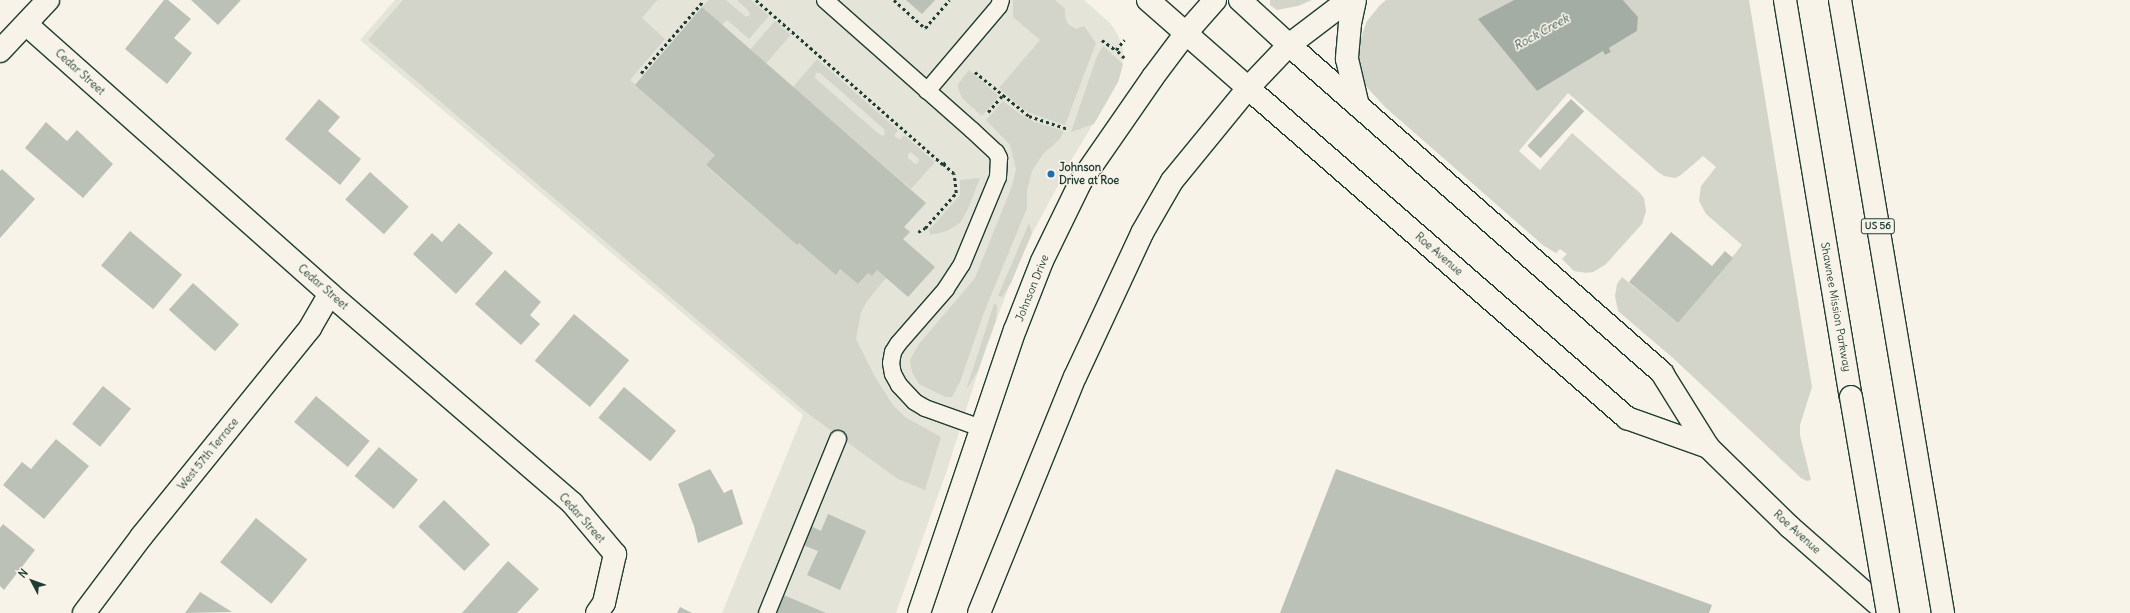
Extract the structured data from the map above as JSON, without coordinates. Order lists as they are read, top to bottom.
{
  "streets": {
    "main road": [
      "Cedar Street",
      "US 56",
      "Roe Avenue",
      "Johnson Drive",
      "Shawnee Mission Parkway",
      "West 57th Terrace"
    ]
  },
  "crossings": [
    ["Cedar Street", "West 57th Terrace"],
    ["Roe Avenue", "Johnson Drive"],
    ["Roe Avenue", "Shawnee Mission Parkway"]
  ],
  "water": ["Rock Creek"],
  "places": ["Johnson Drive at Roe"],
  "north": "top left"
}
